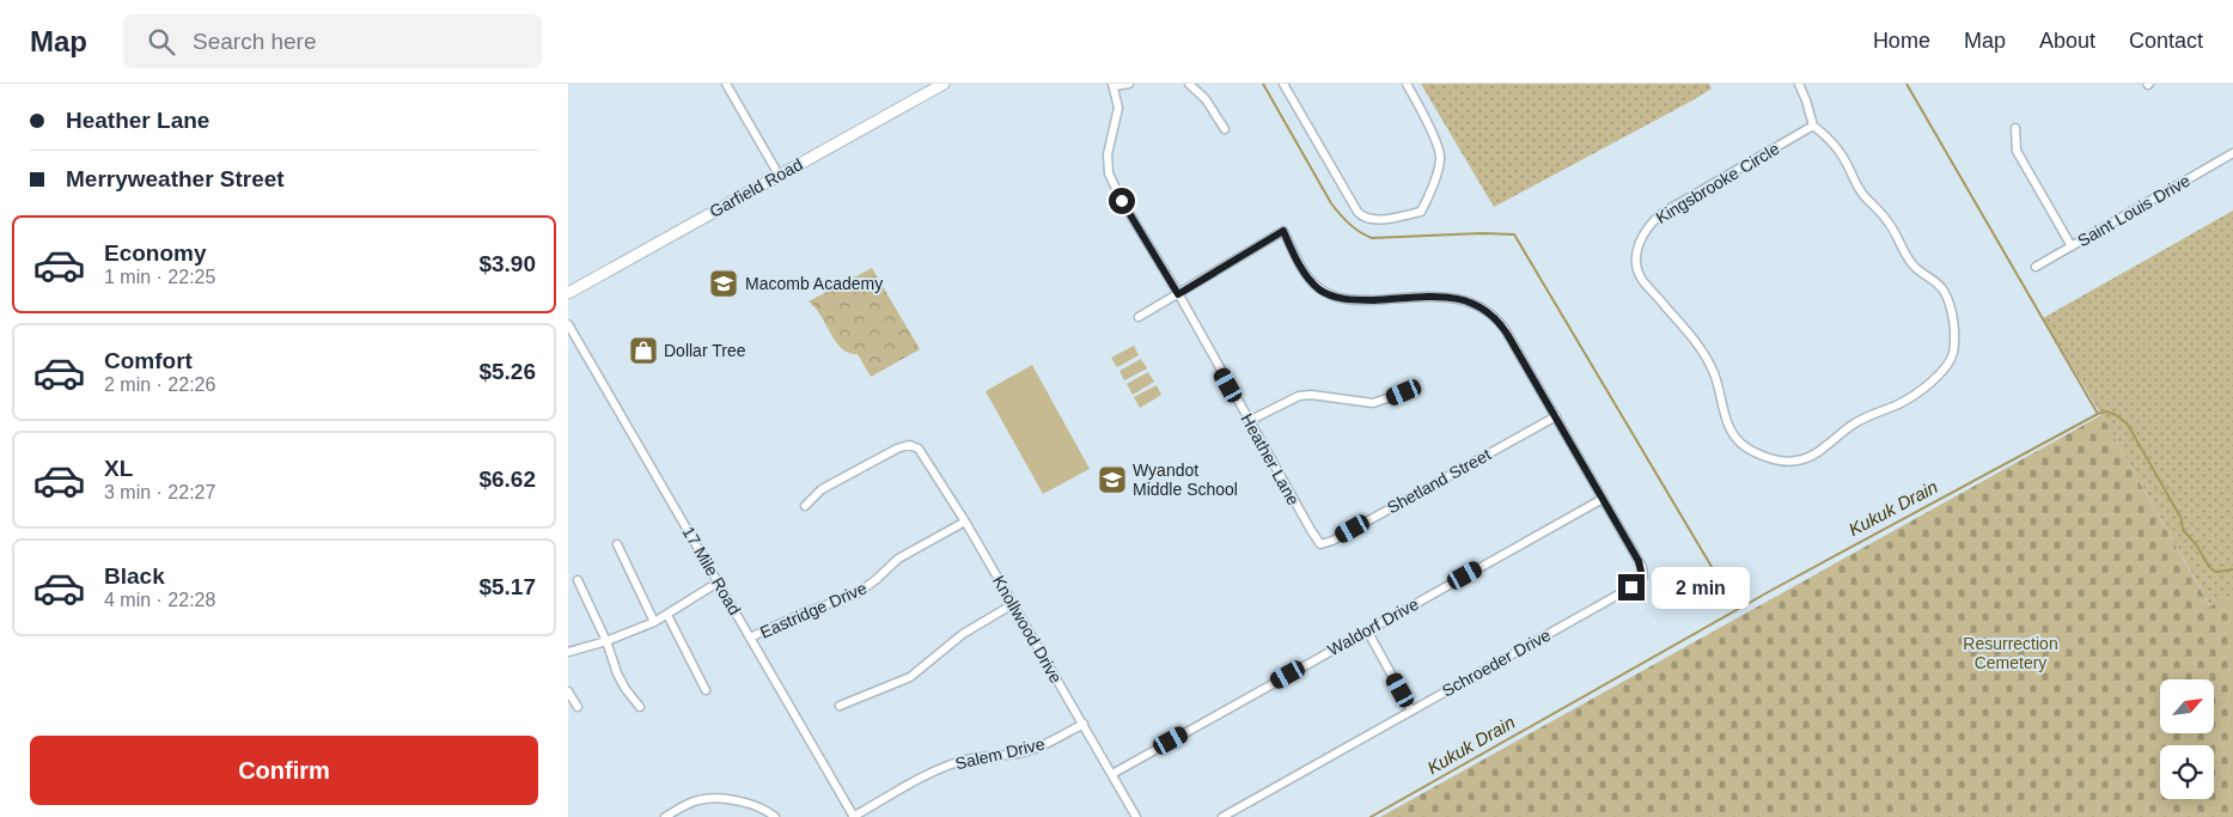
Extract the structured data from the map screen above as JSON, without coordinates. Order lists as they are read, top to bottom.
{
  "streets": {
    "main road": ["Garfield Road"],
    "street": [
      "Kingsbrooke Circle",
      "Saint Louis Drive",
      "Heather Lane",
      "Shetland Street",
      "17 Mile Road",
      "Eastridge Drive",
      "Waldorf Drive",
      "Knollwood Drive",
      "Schroeder Drive",
      "Salem Drive"
    ]
  },
  "crossings": [
    ["Heather Lane", "Shetland Street"],
    ["17 Mile Road", "Eastridge Drive"],
    ["17 Mile Road", "Salem Drive"],
    ["Eastridge Drive", "Knollwood Drive"],
    ["Waldorf Drive", "Knollwood Drive"],
    ["Waldorf Drive", "Schroeder Drive"],
    ["Knollwood Drive", "Salem Drive"]
  ],
  "water": ["Kukuk Drain"],
  "parks": ["Resurrection Cemetery"],
  "places": {
    "school or university": ["Macomb Academy", "Wyandot Middle School"],
    "shop": ["Dollar Tree"]
  },
  "north": "top right",
  "page": {
    "header": "Map",
    "search": "Search here",
    "nav": [
      "Home",
      "Map",
      "About",
      "Contact"
    ],
    "banner": ["Heather Lane", "Merryweather Street"],
    "list": [
      {
        "name": "Economy",
        "note": "1 min · 22:25",
        "value": "$3.90"
      },
      {
        "name": "Comfort",
        "note": "2 min · 22:26",
        "value": "$5.26"
      },
      {
        "name": "XL",
        "note": "3 min · 22:27",
        "value": "$6.62"
      },
      {
        "name": "Black",
        "note": "4 min · 22:28",
        "value": "$5.17"
      }
    ],
    "bubble": "2 min",
    "buttons": "Confirm"
  }
}
